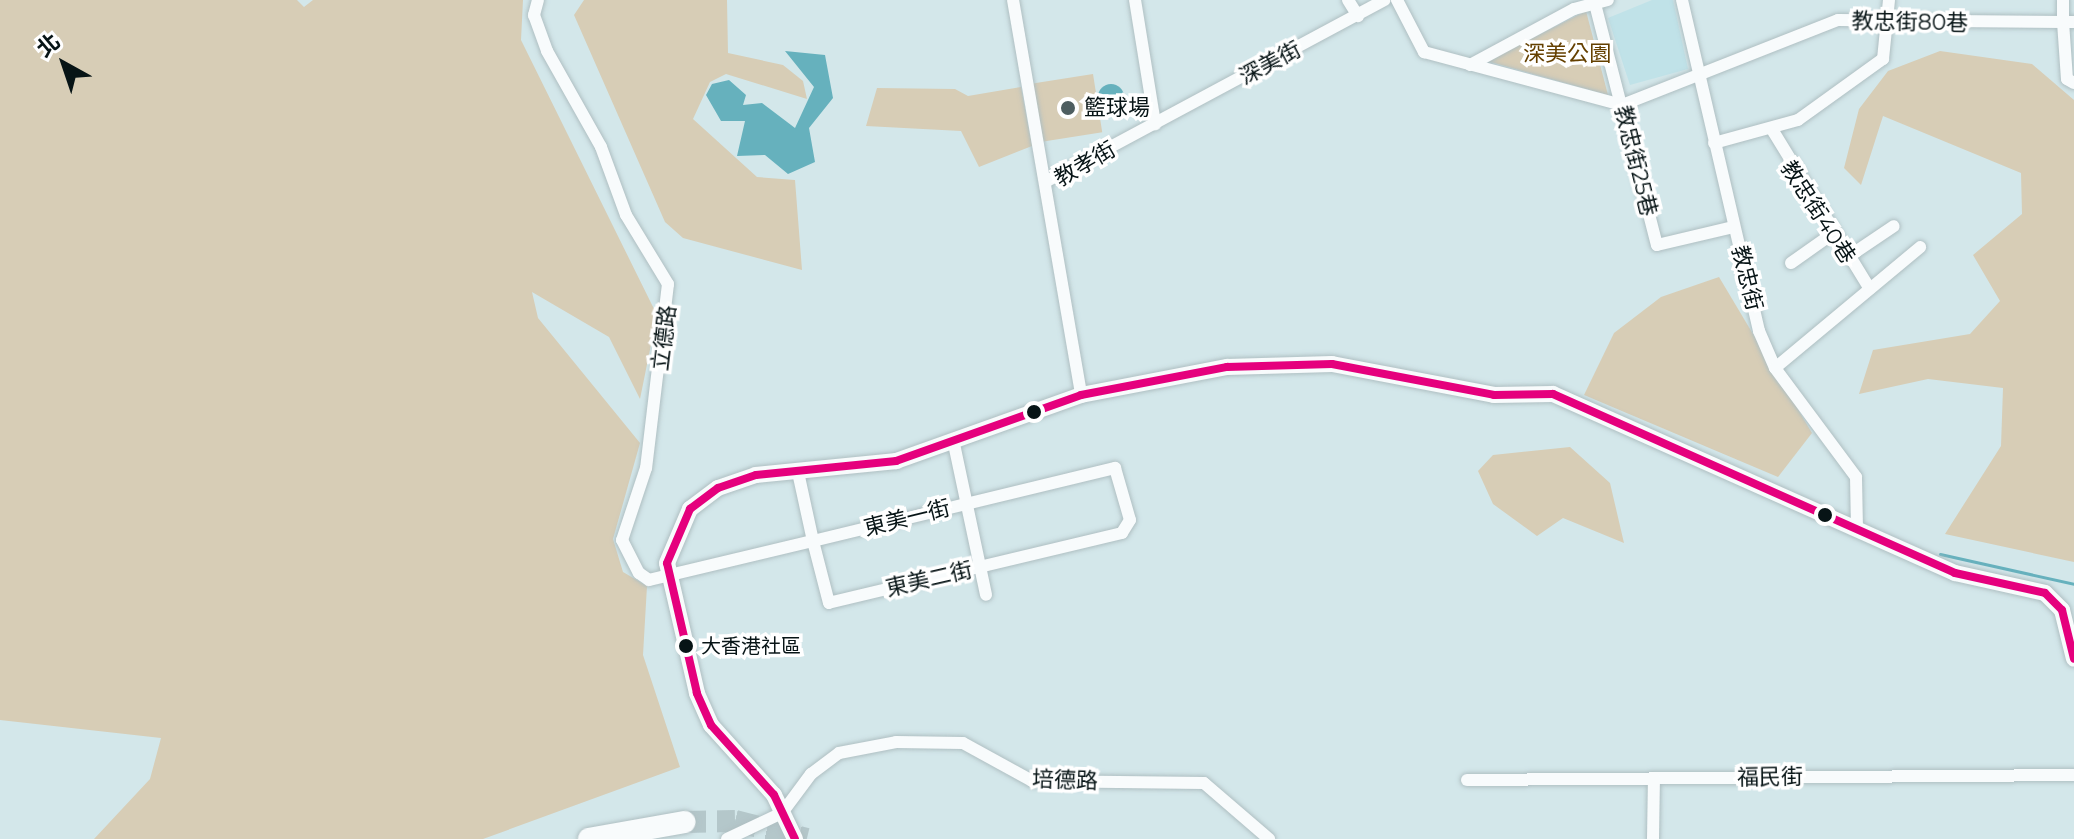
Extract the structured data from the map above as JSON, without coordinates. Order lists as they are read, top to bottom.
{
  "streets": {
    "street": [
      "教忠街80巷",
      "深美街",
      "教忠街25巷",
      "教孝街",
      "教忠街40巷",
      "教忠街",
      "立德路",
      "東美一街",
      "東美二街",
      "福民街",
      "培德路"
    ]
  },
  "crossings": [
    ["教忠街80巷", "教忠街25巷"],
    ["教忠街80巷", "教忠街"],
    ["深美街", "教孝街"],
    ["教忠街25巷", "教忠街"],
    ["教忠街40巷", "教忠街"],
    ["立德路", "東美一街"],
    ["東美一街", "東美二街"]
  ],
  "parks": ["深美公園"],
  "places": ["籃球場", "大香港社區"],
  "north": "top left"
}
